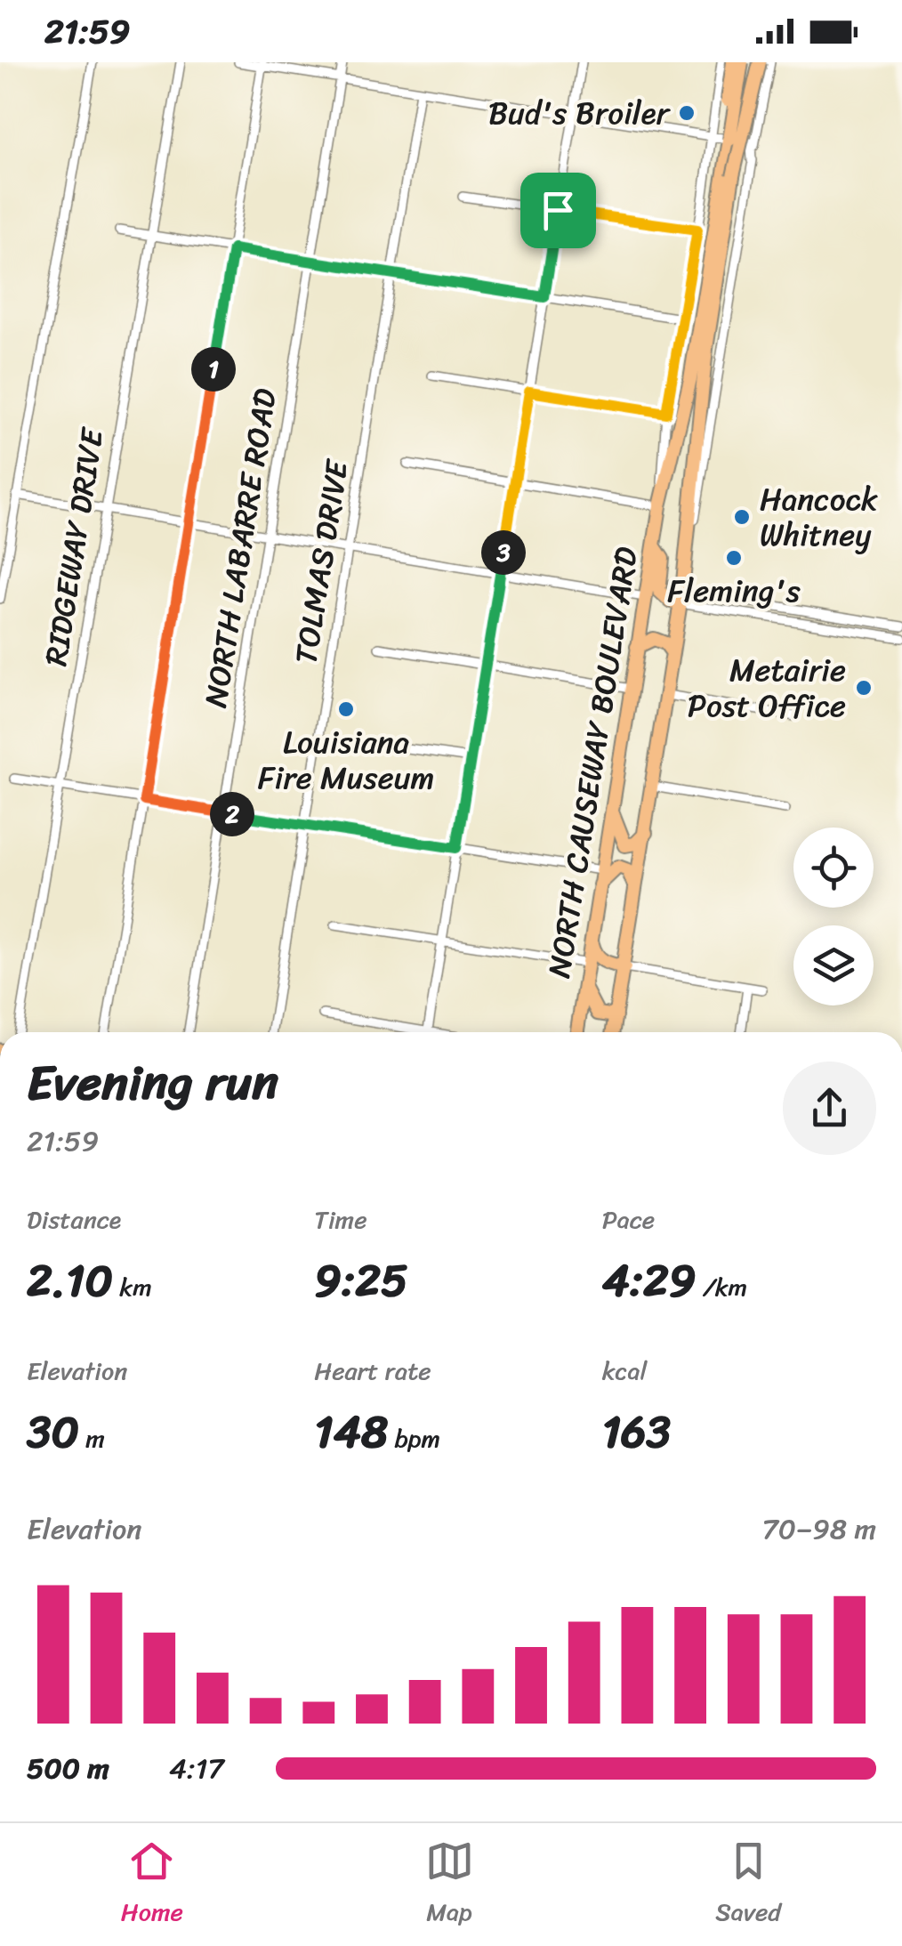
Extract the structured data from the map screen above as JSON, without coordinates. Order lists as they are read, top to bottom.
{
  "streets": {
    "highway": ["NORTH CAUSEWAY BOULEVARD"],
    "street": ["RIDGEWAY DRIVE", "NORTH LABARRE ROAD", "TOLMAS DRIVE"]
  },
  "places": [
    "Bud's Broiler",
    "Hancock Whitney",
    "Fleming's",
    "Metairie Post Office",
    "Louisiana Fire Museum"
  ],
  "page": {
    "status": "21:59",
    "pins": ["1", "3", "2"],
    "heading": ["Evening run", "21:59"],
    "stats": [
      ["Distance", "2.10 km"],
      ["Time", "9:25"],
      ["Pace", "4:29 /km"],
      ["Elevation", "30 m"],
      ["Heart rate", "148 bpm"],
      ["kcal", "163"]
    ],
    "chart": ["Elevation", "70–98 m"],
    "list": [
      {
        "name": "500 m",
        "note": "4:17"
      }
    ],
    "tabs": ["Home", "Map", "Saved"]
  }
}
